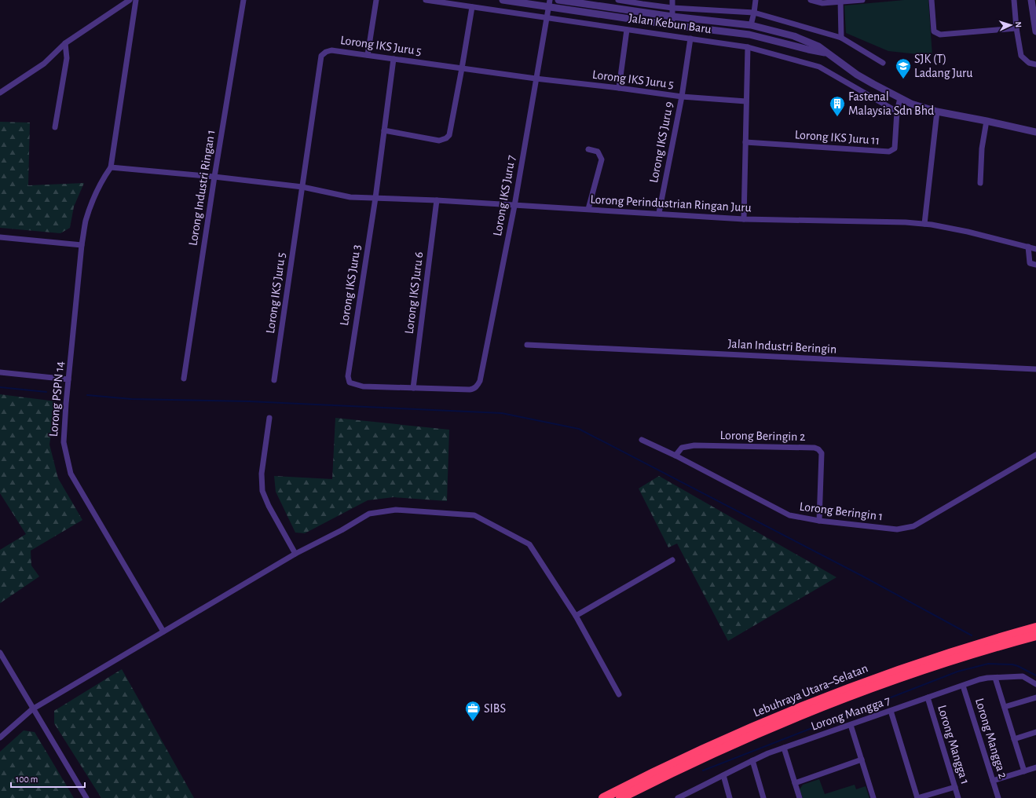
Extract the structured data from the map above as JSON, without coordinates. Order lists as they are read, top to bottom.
{
  "streets": {
    "highway": ["Lebuhraya Utara–Selatan"],
    "street": [
      "Jalan Kebun Baru",
      "Lorong IKS Juru 5",
      "Lorong IKS Juru 11",
      "Lorong IKS Juru 9",
      "Lorong Industri Ringan 1",
      "Lorong IKS Juru 7",
      "Lorong Perindustrian Ringan Juru",
      "Lorong IKS Juru 3",
      "Lorong IKS Juru 6",
      "Jalan Industri Beringin",
      "Lorong PSPN 14",
      "Lorong Beringin 2",
      "Lorong Beringin 1",
      "Lorong Mangga 7",
      "Lorong Mangga 2",
      "Lorong Mangga 1"
    ]
  },
  "crossings": [
    ["Jalan Kebun Baru", "Lorong IKS Juru 11"],
    ["Jalan Kebun Baru", "Lorong IKS Juru 9"],
    ["Jalan Kebun Baru", "Lorong IKS Juru 7"],
    ["Lorong IKS Juru 5", "Lorong IKS Juru 9"],
    ["Lorong IKS Juru 5", "Lorong IKS Juru 7"],
    ["Lorong IKS Juru 5", "Lorong Perindustrian Ringan Juru"],
    ["Lorong IKS Juru 5", "Lorong IKS Juru 3"],
    ["Lorong IKS Juru 9", "Lorong Perindustrian Ringan Juru"],
    ["Lorong Industri Ringan 1", "Lorong Perindustrian Ringan Juru"],
    ["Lorong IKS Juru 7", "Lorong Perindustrian Ringan Juru"],
    ["Lorong IKS Juru 7", "Lorong IKS Juru 3"],
    ["Lorong IKS Juru 7", "Lorong IKS Juru 6"],
    ["Lorong Perindustrian Ringan Juru", "Lorong IKS Juru 3"],
    ["Lorong Perindustrian Ringan Juru", "Lorong IKS Juru 6"],
    ["Lorong Perindustrian Ringan Juru", "Lorong PSPN 14"],
    ["Lorong IKS Juru 3", "Lorong IKS Juru 6"],
    ["Lorong Beringin 2", "Lorong Beringin 1"],
    ["Lorong Mangga 7", "Lorong Mangga 2"],
    ["Lorong Mangga 7", "Lorong Mangga 1"]
  ],
  "places": {
    "school or university": ["SJK (T) Ladang Juru"],
    "building": ["Fastenal Malaysia Sdn Bhd"],
    "office": ["SIBS"]
  },
  "scale_bar": "100 m",
  "north": "right"
}
